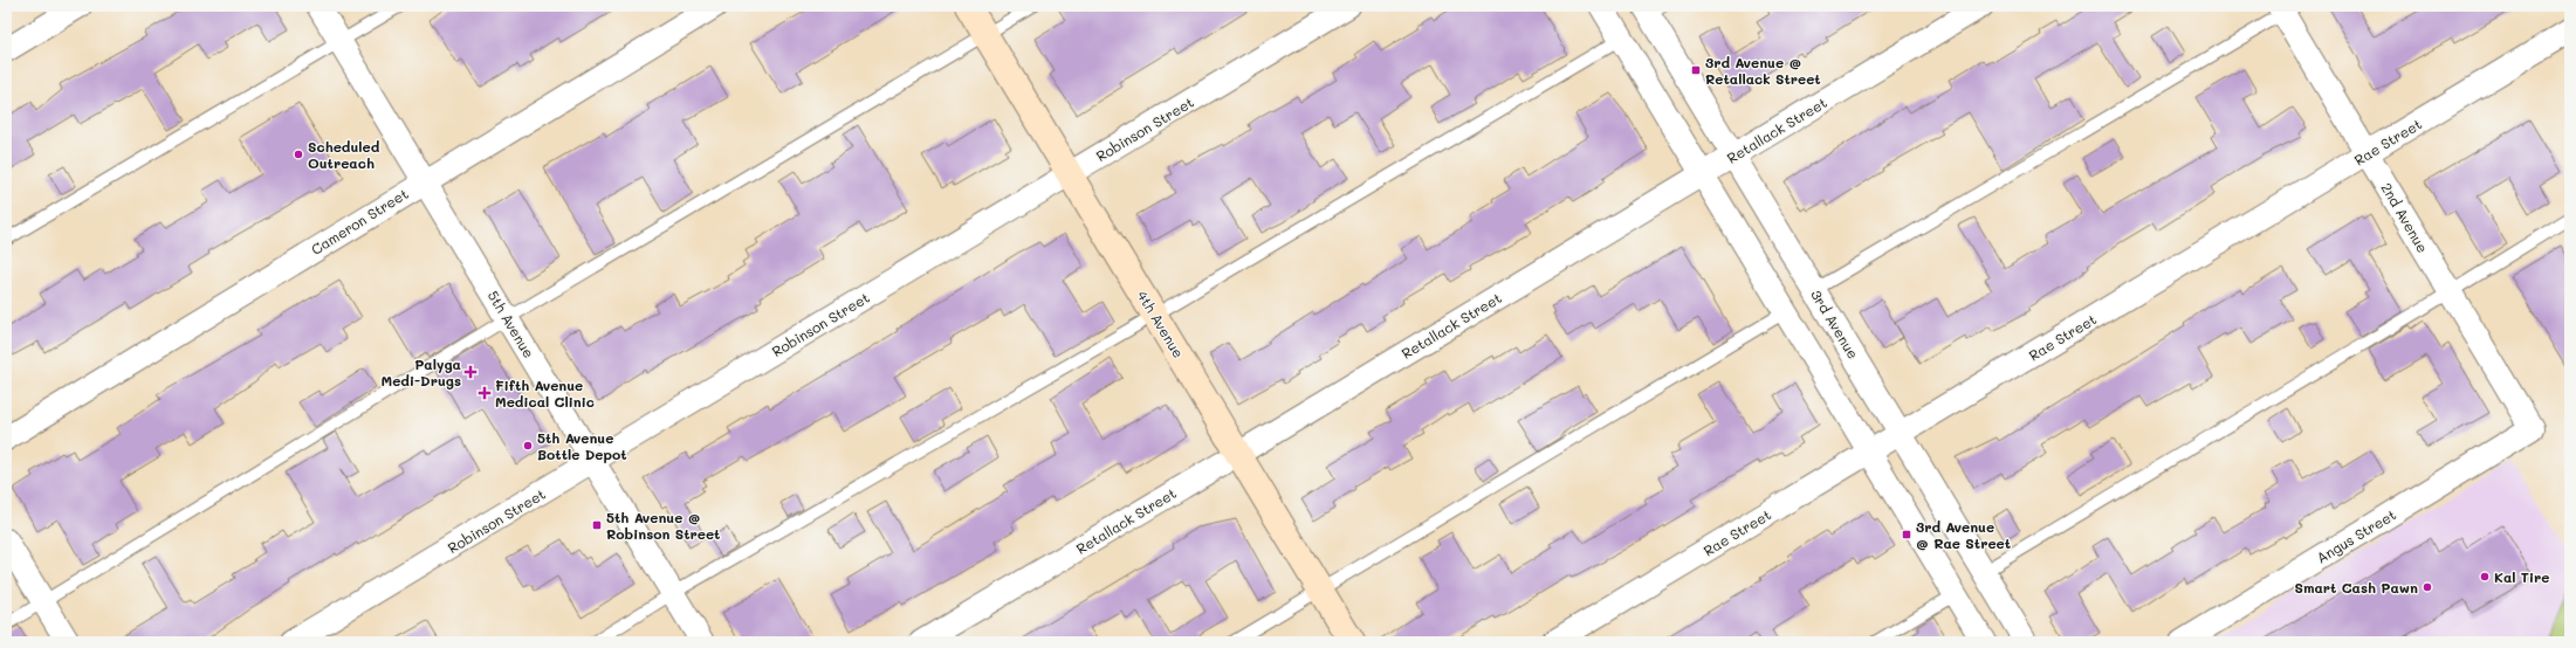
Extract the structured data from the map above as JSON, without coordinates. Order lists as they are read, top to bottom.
{
  "streets": {
    "street": [
      "Robinson Street",
      "Retallack Street",
      "Rae Street",
      "2nd Avenue",
      "Cameron Street",
      "5th Avenue",
      "4th Avenue",
      "3rd Avenue",
      "Angus Street"
    ]
  },
  "crossings": [
    ["Robinson Street", "5th Avenue"],
    ["Robinson Street", "4th Avenue"],
    ["Retallack Street", "4th Avenue"],
    ["Retallack Street", "3rd Avenue"],
    ["Rae Street", "2nd Avenue"],
    ["Rae Street", "3rd Avenue"],
    ["2nd Avenue", "Angus Street"],
    ["Cameron Street", "5th Avenue"]
  ],
  "places": {
    "transit": ["3rd Avenue @ Retallack Street", "5th Avenue @ Robinson Street", "3rd Avenue @ Rae Street"],
    "other": [
      "Scheduled Outreach",
      "5th Avenue Bottle Depot",
      "Kal Tire",
      "Smart Cash Pawn"
    ],
    "health": ["Palyga Medi-Drugs", "Fifth Avenue Medical Clinic"]
  }
}
